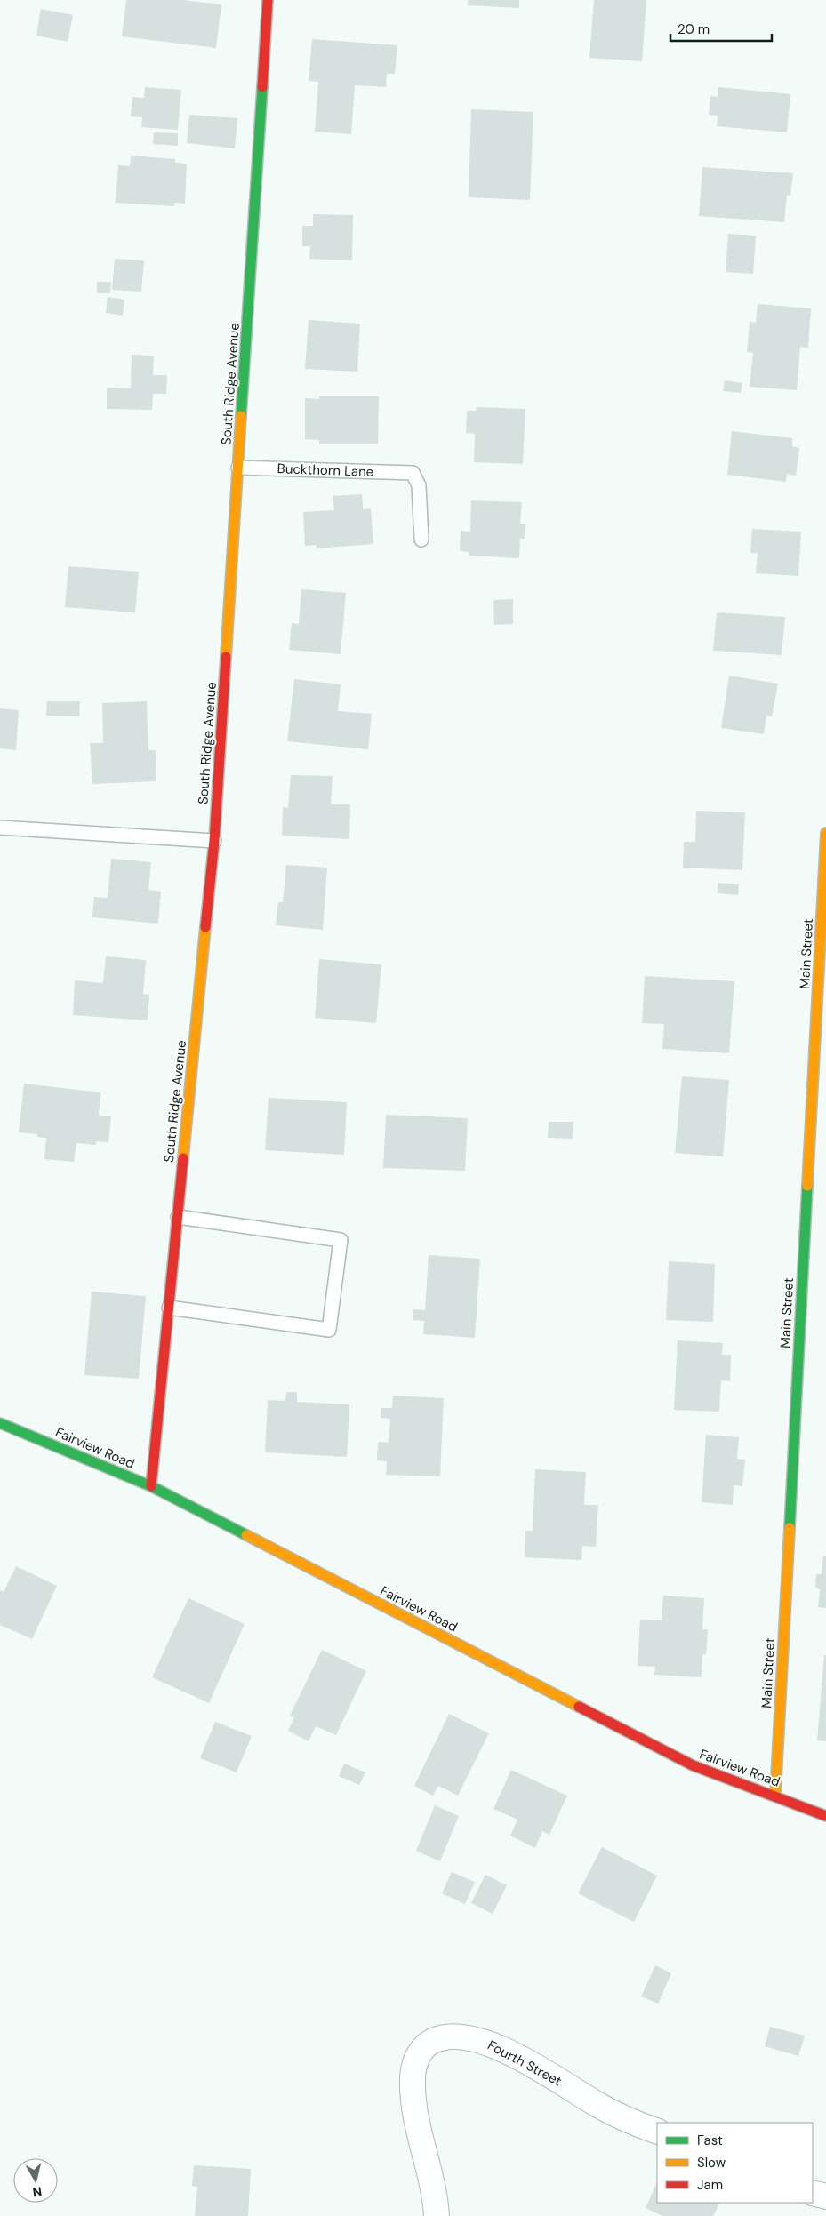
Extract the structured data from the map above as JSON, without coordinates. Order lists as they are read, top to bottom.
{
  "streets": {
    "street": [
      "South Ridge Avenue",
      "Main Street",
      "Fairview Road",
      "Fourth Street"
    ],
    "lane": ["Buckthorn Lane"]
  },
  "crossings": [
    ["South Ridge Avenue", "Buckthorn Lane"],
    ["South Ridge Avenue", "Fairview Road"],
    ["Main Street", "Fairview Road"]
  ],
  "legend": ["Fast", "Slow", "Jam"],
  "scale_bar": "20 m",
  "north": "bottom"
}
